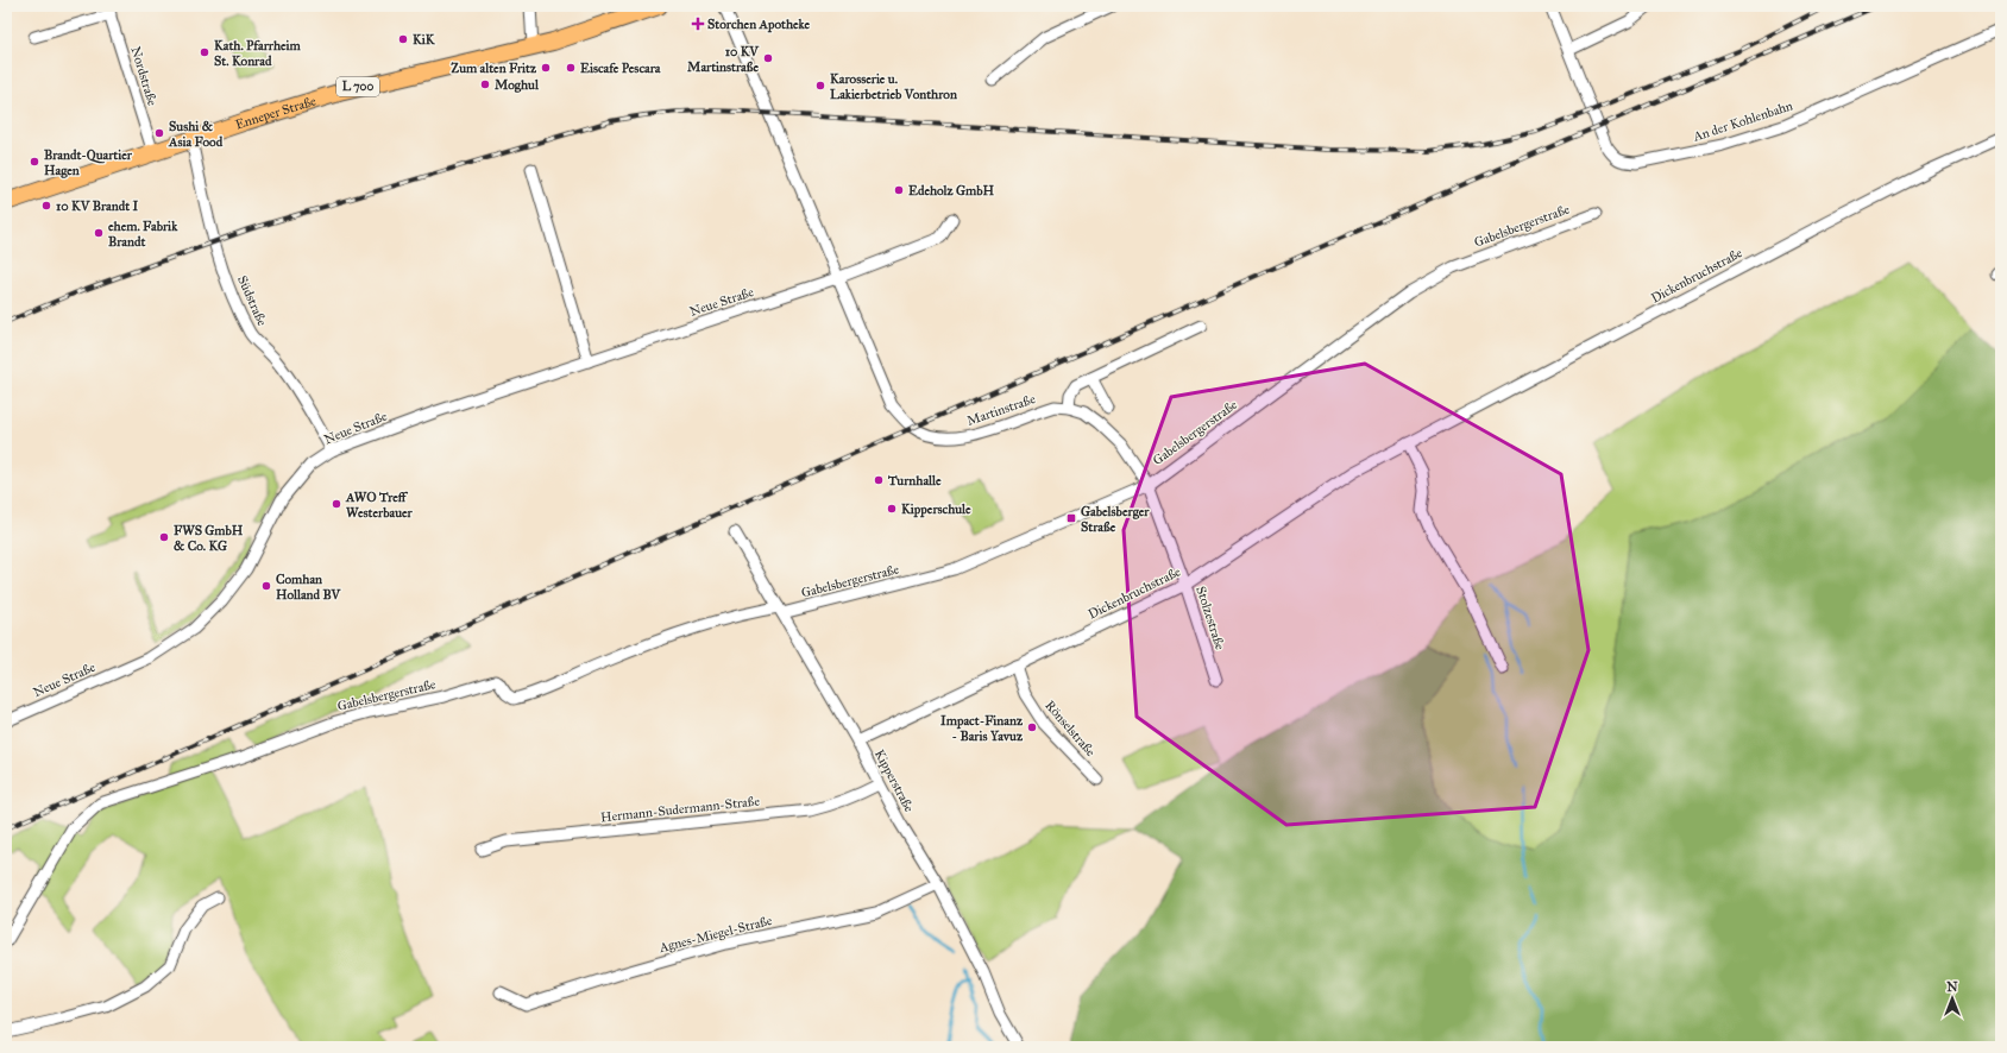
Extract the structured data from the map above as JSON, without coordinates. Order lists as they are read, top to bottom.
{
  "streets": {
    "main road": ["L 700", "Enneper Straße"],
    "street": [
      "Nordstraße",
      "An der Kohlenbahn",
      "Gabelsbergerstraße",
      "Dickenbruchstraße",
      "Südstraße",
      "Neue Straße",
      "Martinstraße",
      "Stolzestraße",
      "Rönselstraße",
      "Kipperstraße",
      "Hermann-Sudermann-Straße",
      "Agnes-Miegel-Straße"
    ]
  },
  "crossings": [
    ["Nordstraße", "Enneper Straße"],
    ["Enneper Straße", "Südstraße"],
    ["Gabelsbergerstraße", "Martinstraße"],
    ["Gabelsbergerstraße", "Stolzestraße"],
    ["Gabelsbergerstraße", "Kipperstraße"],
    ["Dickenbruchstraße", "Stolzestraße"],
    ["Dickenbruchstraße", "Rönselstraße"],
    ["Dickenbruchstraße", "Kipperstraße"],
    ["Südstraße", "Neue Straße"],
    ["Neue Straße", "Martinstraße"],
    ["Martinstraße", "Stolzestraße"],
    ["Kipperstraße", "Hermann-Sudermann-Straße"],
    ["Kipperstraße", "Agnes-Miegel-Straße"]
  ],
  "places": {
    "health": ["Storchen Apotheke"],
    "other": [
      "KiK",
      "Kath. Pfarrheim St. Konrad",
      "10 KV Martinstraße",
      "Zum alten Fritz",
      "Eiscafe Pescara",
      "Moghul",
      "Karosserie u. Lakierbetrieb Vonthron",
      "Sushi & Asia Food",
      "Brandt-Quartier Hagen",
      "Edeholz GmbH",
      "10 KV Brandt I",
      "ehem. Fabrik Brandt",
      "Turnhalle",
      "AWO Treff Westerbauer",
      "Kipperschule",
      "FWS GmbH & Co. KG",
      "Comhan Holland BV",
      "Impact-Finanz - Baris Yavuz"
    ],
    "transit": ["Gabelsberger Straße"]
  },
  "north": "top"
}
